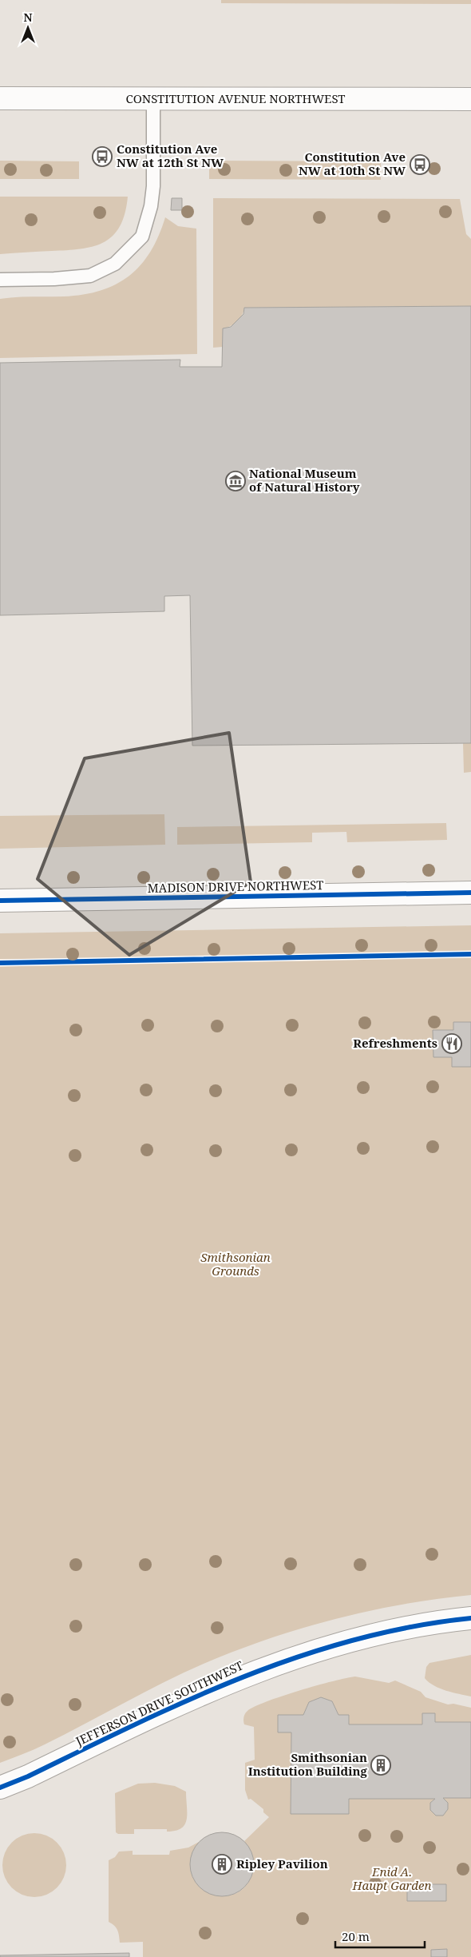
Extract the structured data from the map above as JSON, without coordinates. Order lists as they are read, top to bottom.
{
  "streets": {
    "main road": ["CONSTITUTION AVENUE NORTHWEST", "MADISON DRIVE NORTHWEST", "JEFFERSON DRIVE SOUTHWEST"]
  },
  "parks": ["Smithsonian Grounds", "Enid A. Haupt Garden"],
  "places": {
    "bus stop": ["Constitution Ave NW at 12th St NW", "Constitution Ave NW at 10th St NW"],
    "museum": ["National Museum of Natural History"],
    "restaurant": ["Refreshments"],
    "building": ["Smithsonian Institution Building", "Ripley Pavilion"]
  },
  "scale_bar": "20 m",
  "north": "top"
}
